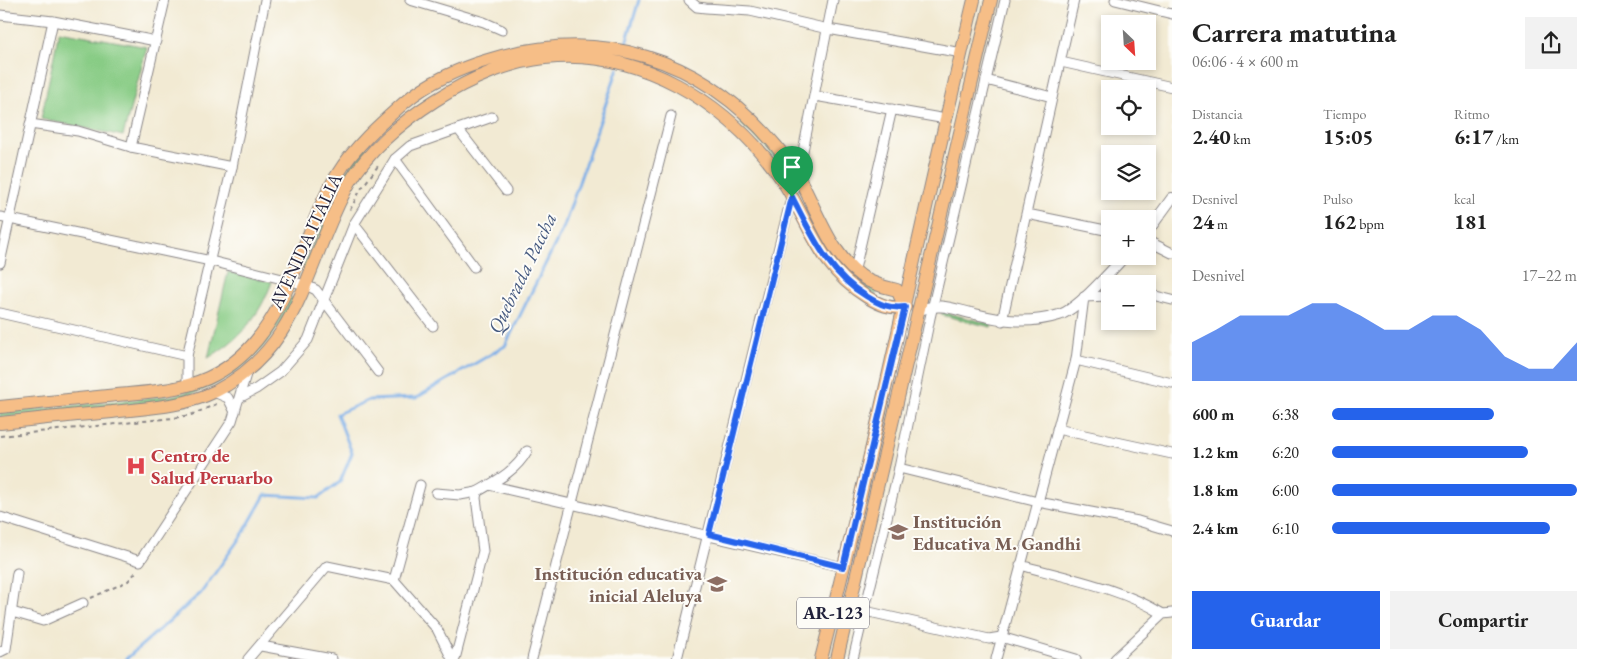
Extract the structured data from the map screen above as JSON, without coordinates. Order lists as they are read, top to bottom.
{
  "streets": {
    "main road": ["AVENIDA ITALIA", "AR-123"]
  },
  "crossings": [
    ["AVENIDA ITALIA", "AR-123"]
  ],
  "water": ["Quebrada Paccha"],
  "places": {
    "hospital": ["Centro de Salud Peruarbo"],
    "school or university": ["Institución Educativa M. Gandhi", "Institución educativa inicial Aleluya"]
  },
  "north": "bottom right",
  "page": {
    "heading": ["Carrera matutina", "06:06 · 4 × 600 m"],
    "map_buttons": ["+", "−"],
    "stats": [
      ["Distancia", "2.40 km"],
      ["Tiempo", "15:05"],
      ["Ritmo", "6:17 /km"],
      ["Desnivel", "24 m"],
      ["Pulso", "162 bpm"],
      ["kcal", "181"]
    ],
    "chart": ["Desnivel", "17–22 m"],
    "list": [
      {
        "name": "600 m",
        "note": "6:38"
      },
      {
        "name": "1.2 km",
        "note": "6:20"
      },
      {
        "name": "1.8 km",
        "note": "6:00"
      },
      {
        "name": "2.4 km",
        "note": "6:10"
      }
    ],
    "buttons": ["Guardar", "Compartir"]
  }
}
